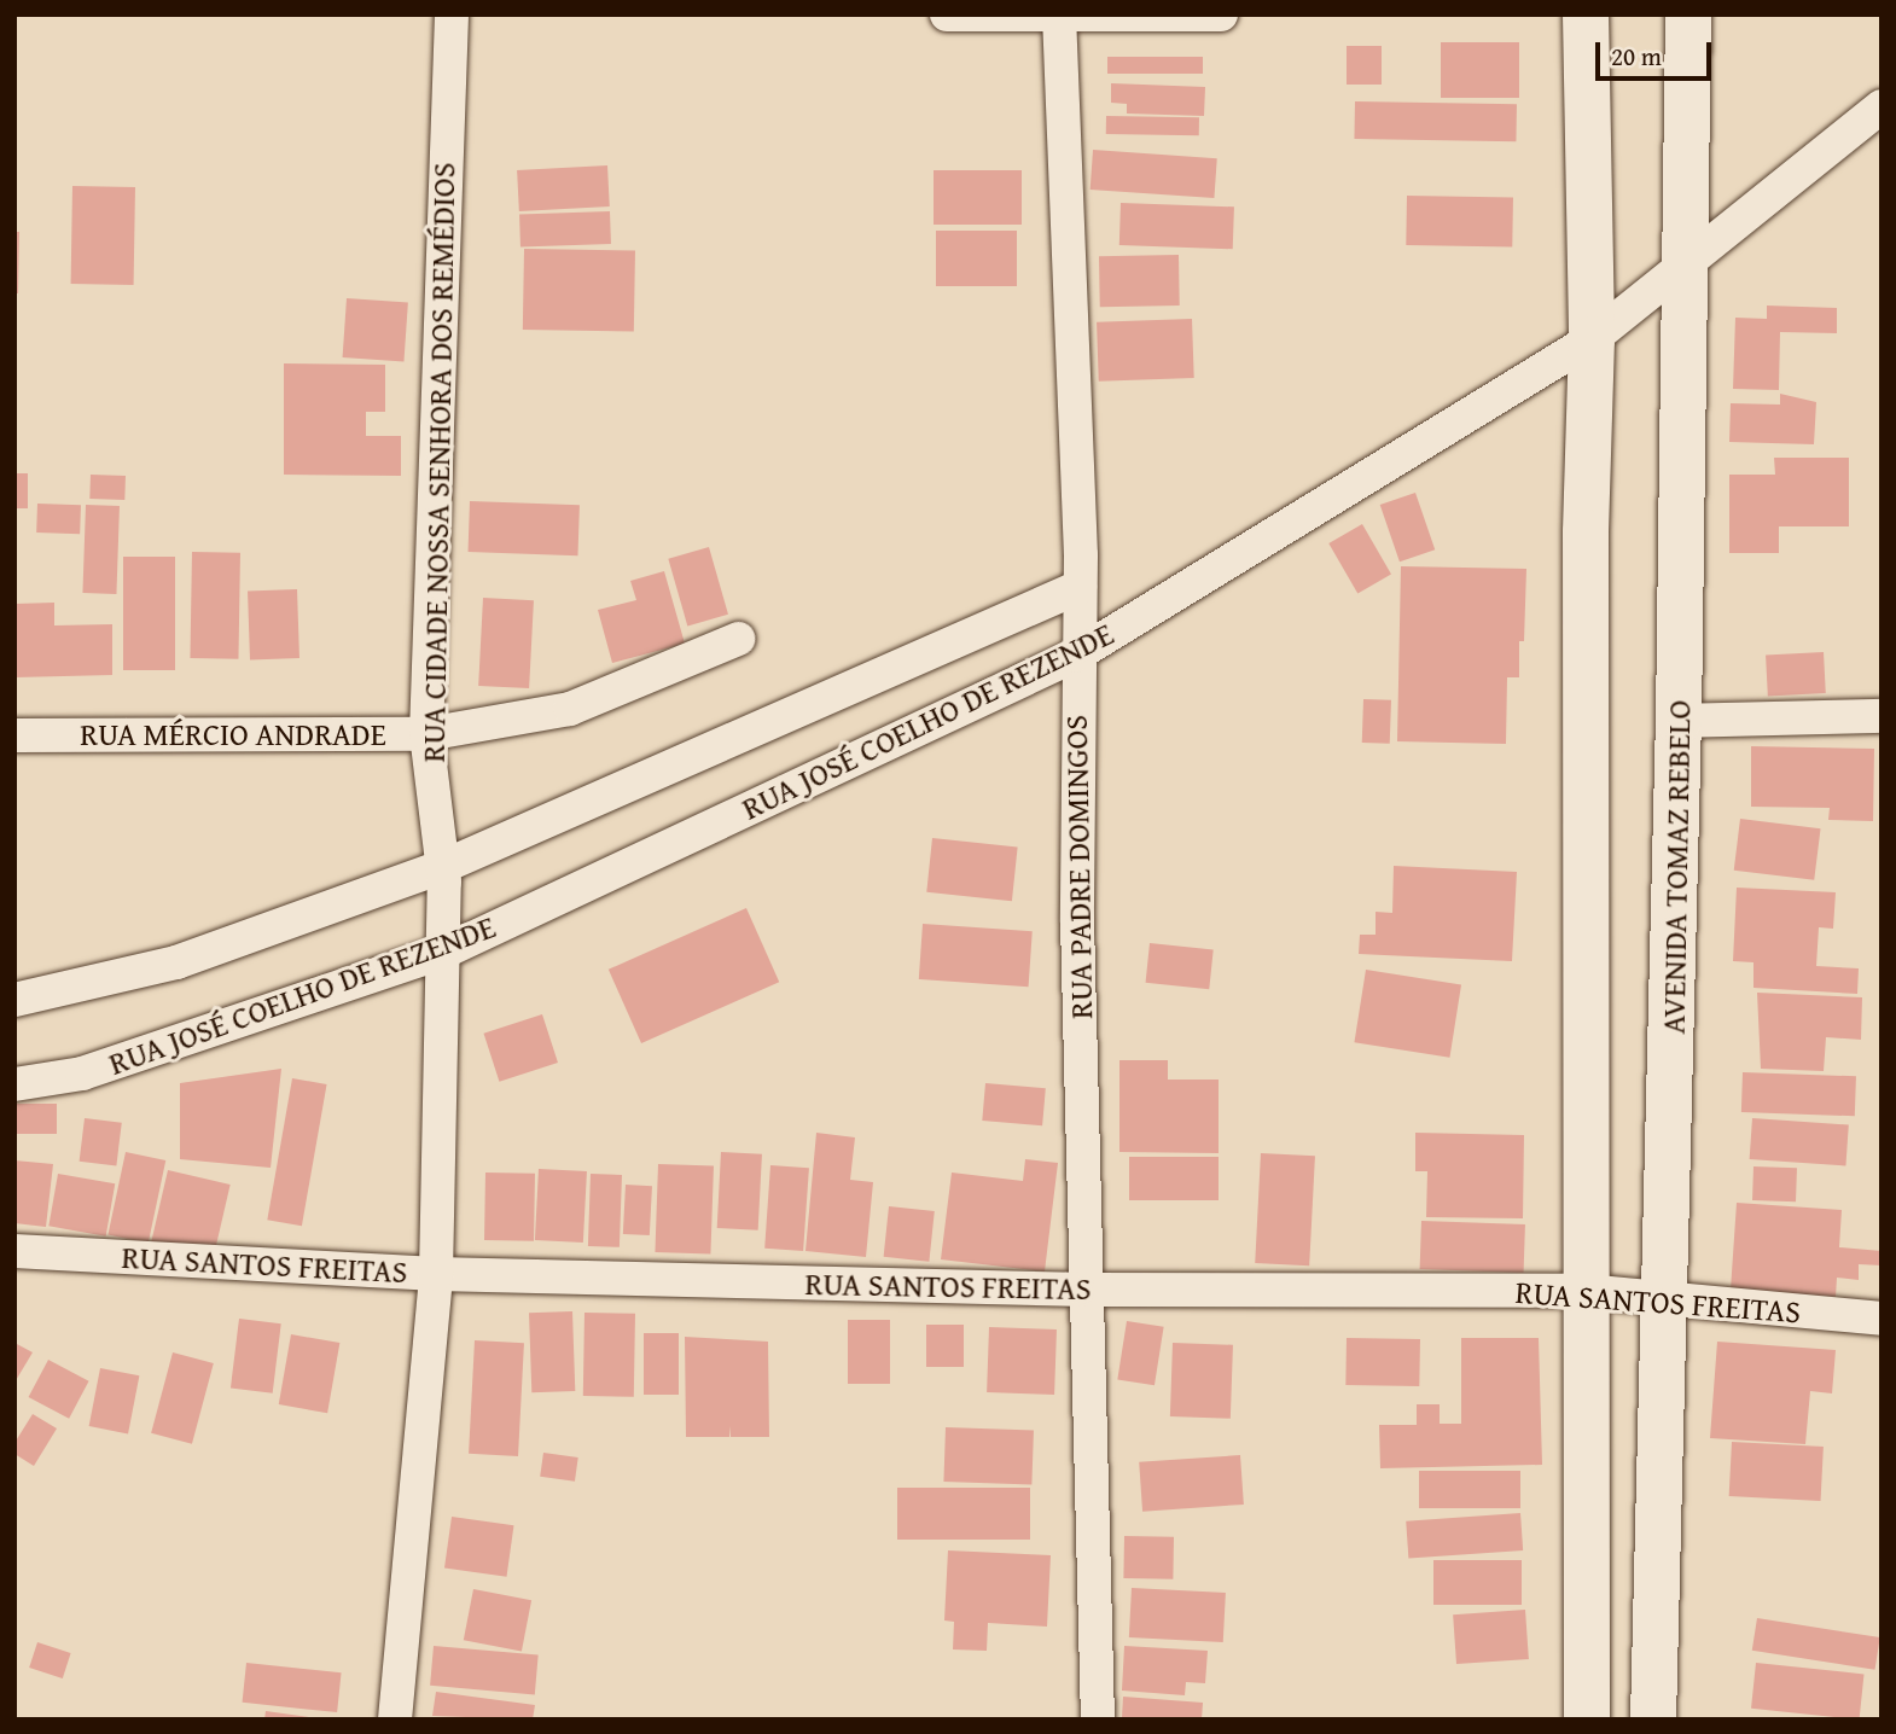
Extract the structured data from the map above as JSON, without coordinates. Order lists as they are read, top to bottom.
{
  "streets": {
    "main road": ["AVENIDA TOMAZ REBELO"],
    "street": [
      "RUA CIDADE NOSSA SENHORA DOS REMÉDIOS",
      "RUA JOSÉ COELHO DE REZENDE",
      "RUA MÉRCIO ANDRADE",
      "RUA PADRE DOMINGOS",
      "RUA SANTOS FREITAS"
    ]
  },
  "crossings": [
    ["RUA CIDADE NOSSA SENHORA DOS REMÉDIOS", "RUA JOSÉ COELHO DE REZENDE"],
    ["RUA CIDADE NOSSA SENHORA DOS REMÉDIOS", "RUA MÉRCIO ANDRADE"],
    ["RUA CIDADE NOSSA SENHORA DOS REMÉDIOS", "RUA SANTOS FREITAS"],
    ["RUA JOSÉ COELHO DE REZENDE", "RUA PADRE DOMINGOS"],
    ["RUA JOSÉ COELHO DE REZENDE", "AVENIDA TOMAZ REBELO"],
    ["RUA PADRE DOMINGOS", "RUA SANTOS FREITAS"],
    ["AVENIDA TOMAZ REBELO", "RUA SANTOS FREITAS"]
  ],
  "scale_bar": "20 m"
}
